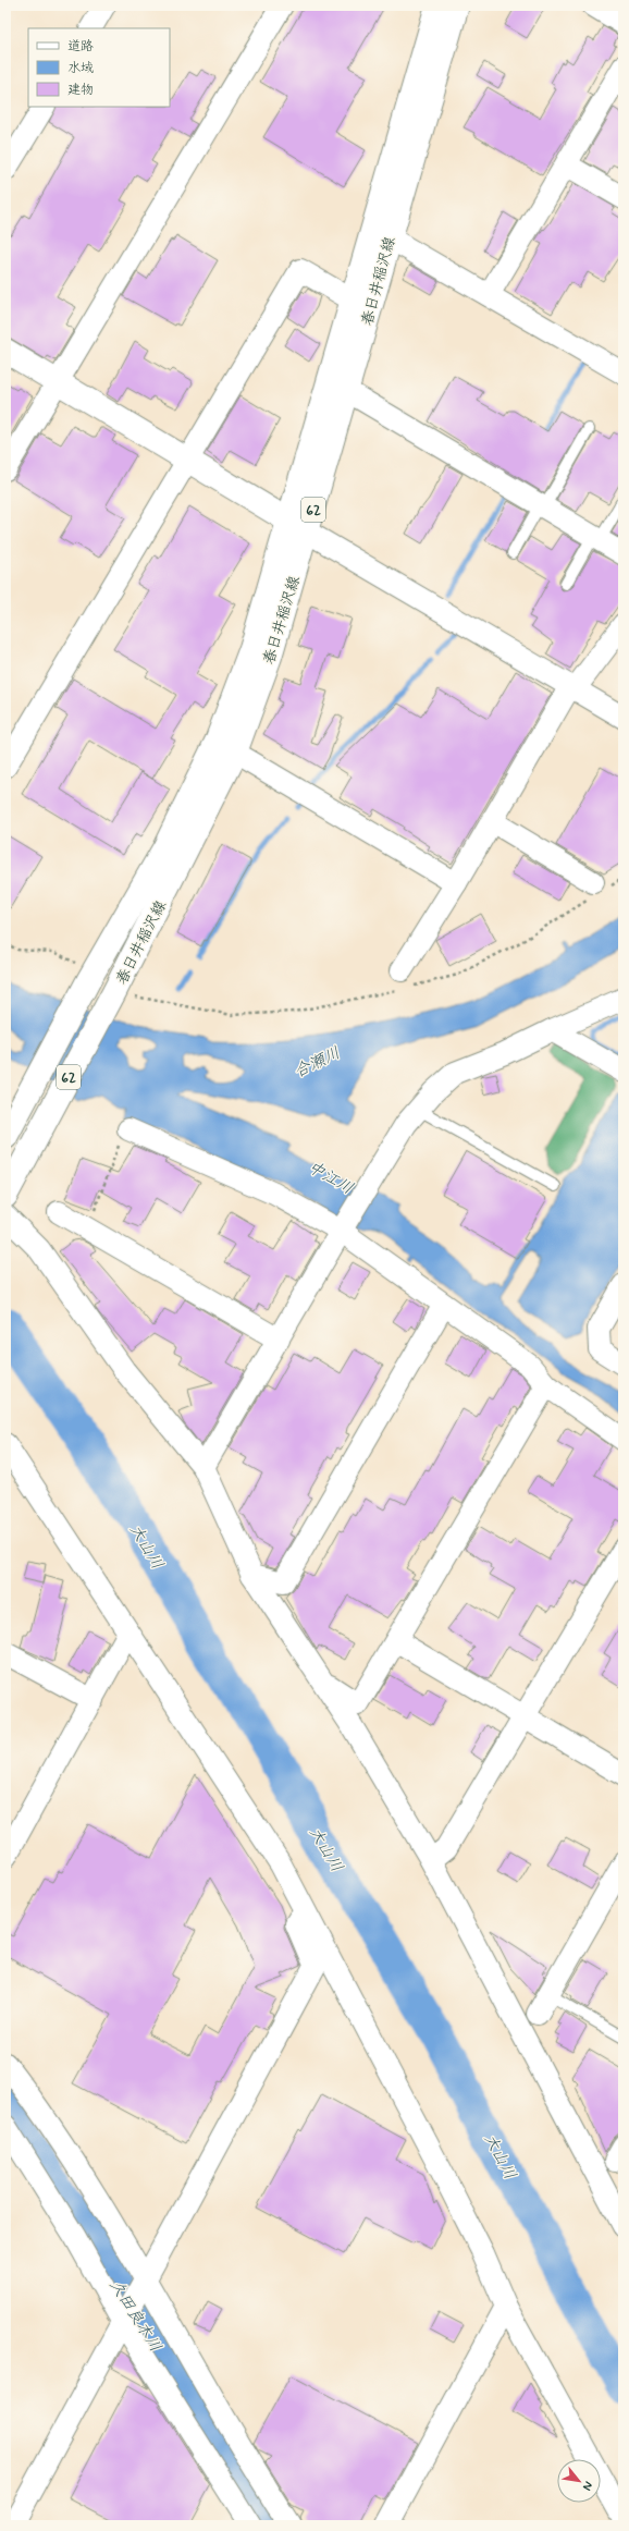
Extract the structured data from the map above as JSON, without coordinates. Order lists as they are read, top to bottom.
{
  "streets": {
    "main road": ["春日井稲沢線", "62"]
  },
  "water": [
    "合瀬川",
    "中江川",
    "大山川",
    "久田良木川"
  ],
  "legend": ["道路", "水域", "建物"],
  "north": "bottom right"
}
